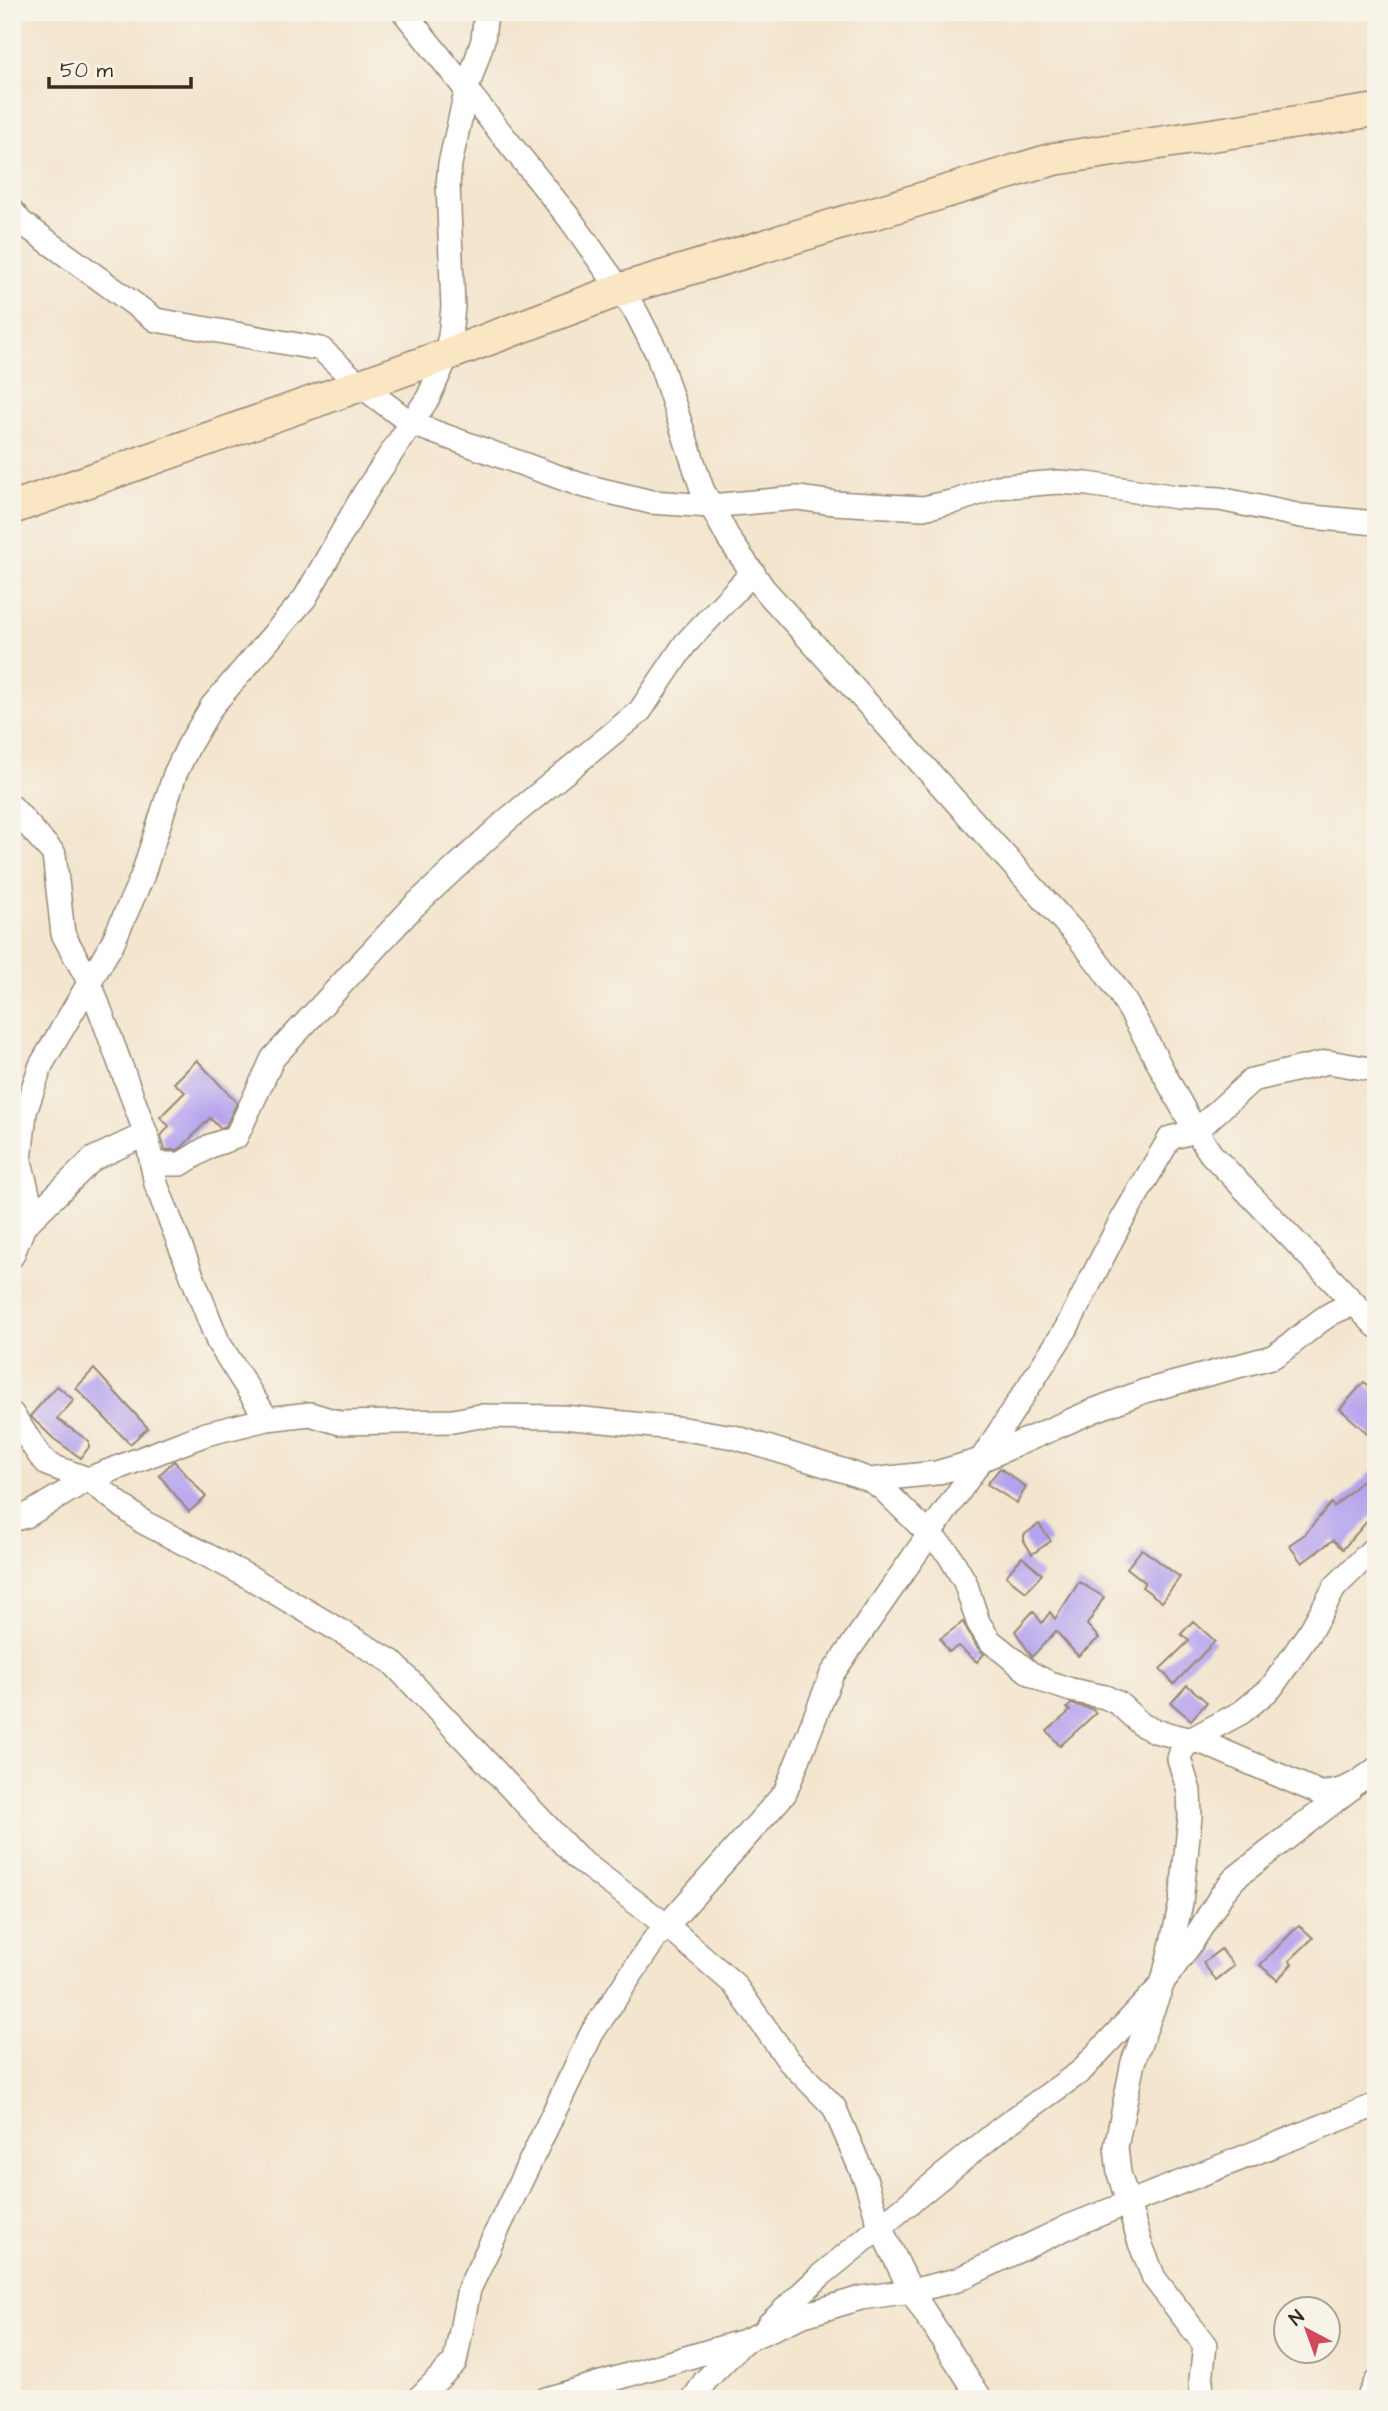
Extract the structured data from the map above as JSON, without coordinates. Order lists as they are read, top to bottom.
{
  "scale_bar": "50 m",
  "north": "top left"
}
